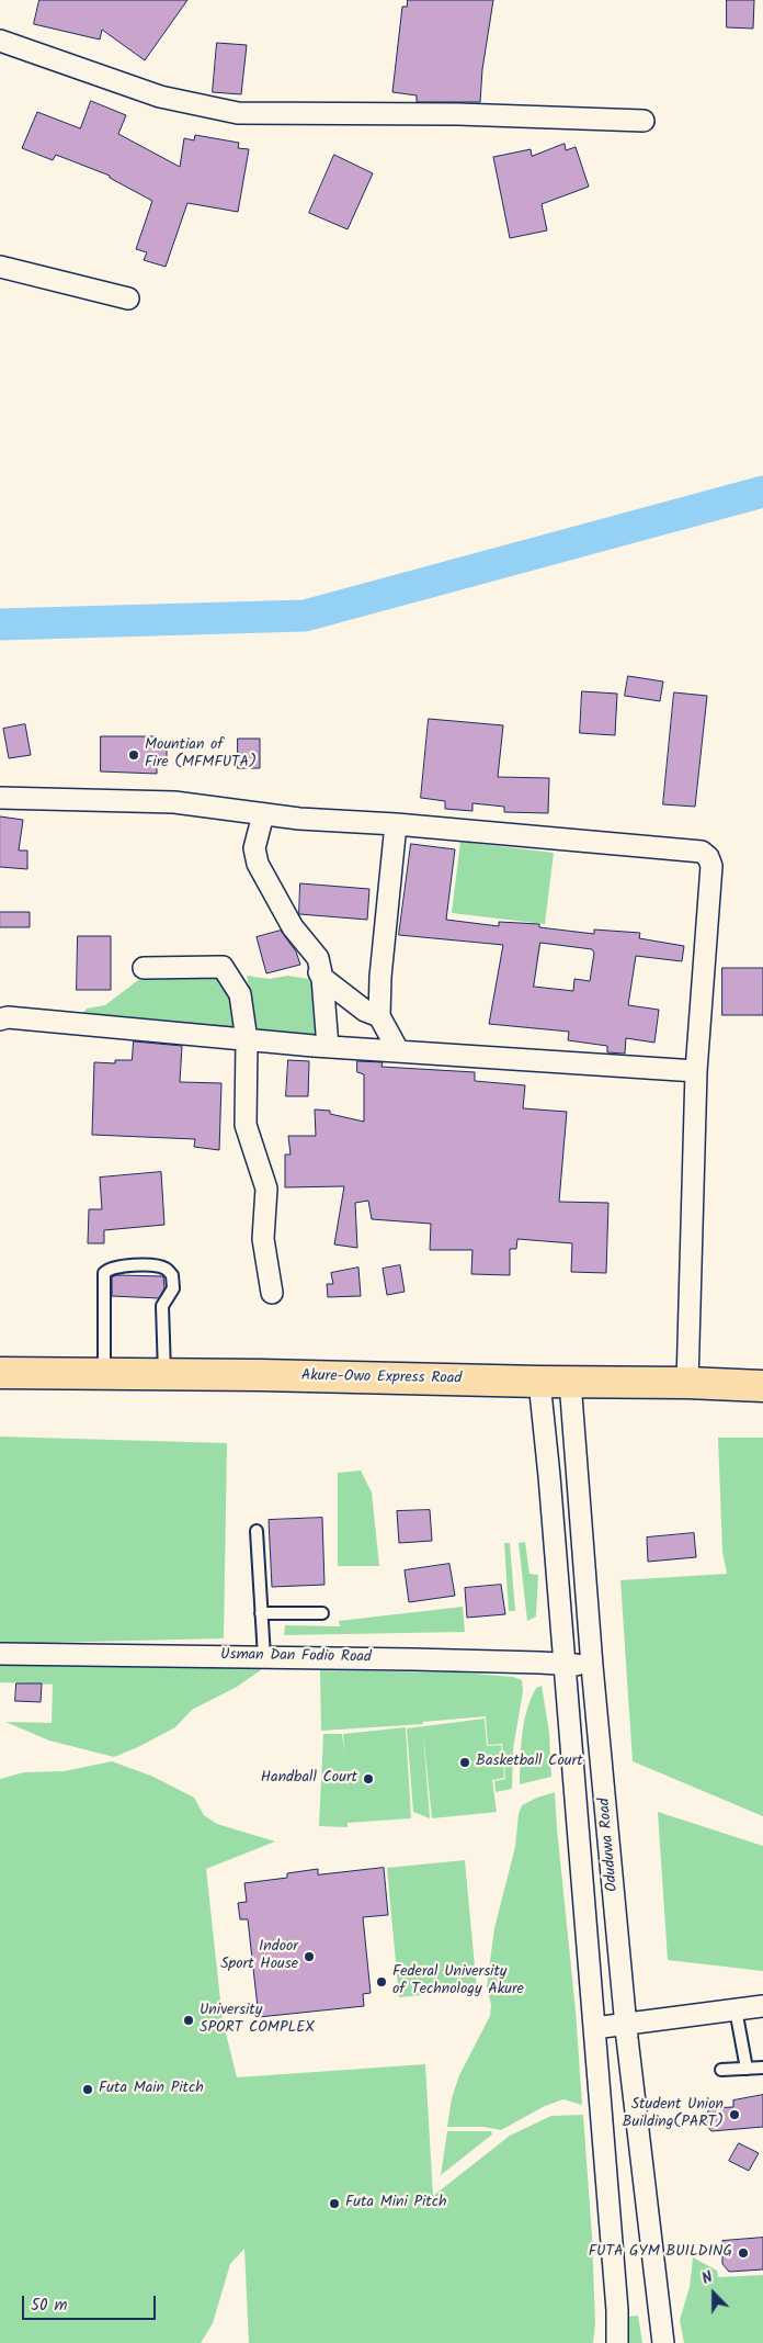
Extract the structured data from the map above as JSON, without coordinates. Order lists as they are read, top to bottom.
{
  "streets": {
    "highway": ["Akure-Owo Express Road"],
    "street": ["Usman Dan Fodio Road", "Oduduwa Road"]
  },
  "crossings": [
    ["Akure-Owo Express Road", "Oduduwa Road"],
    ["Usman Dan Fodio Road", "Oduduwa Road"]
  ],
  "places": [
    "Mountian of Fire (MFMFUTA)",
    "Basketball Court",
    "Handball Court",
    "Indoor Sport House",
    "Federal University of Technology Akure",
    "University SPORT COMPLEX",
    "Futa Main Pitch",
    "Student Union Building(PART)",
    "Futa Mini Pitch",
    "FUTA GYM BUILDING"
  ],
  "scale_bar": "50 m",
  "north": "top"
}
